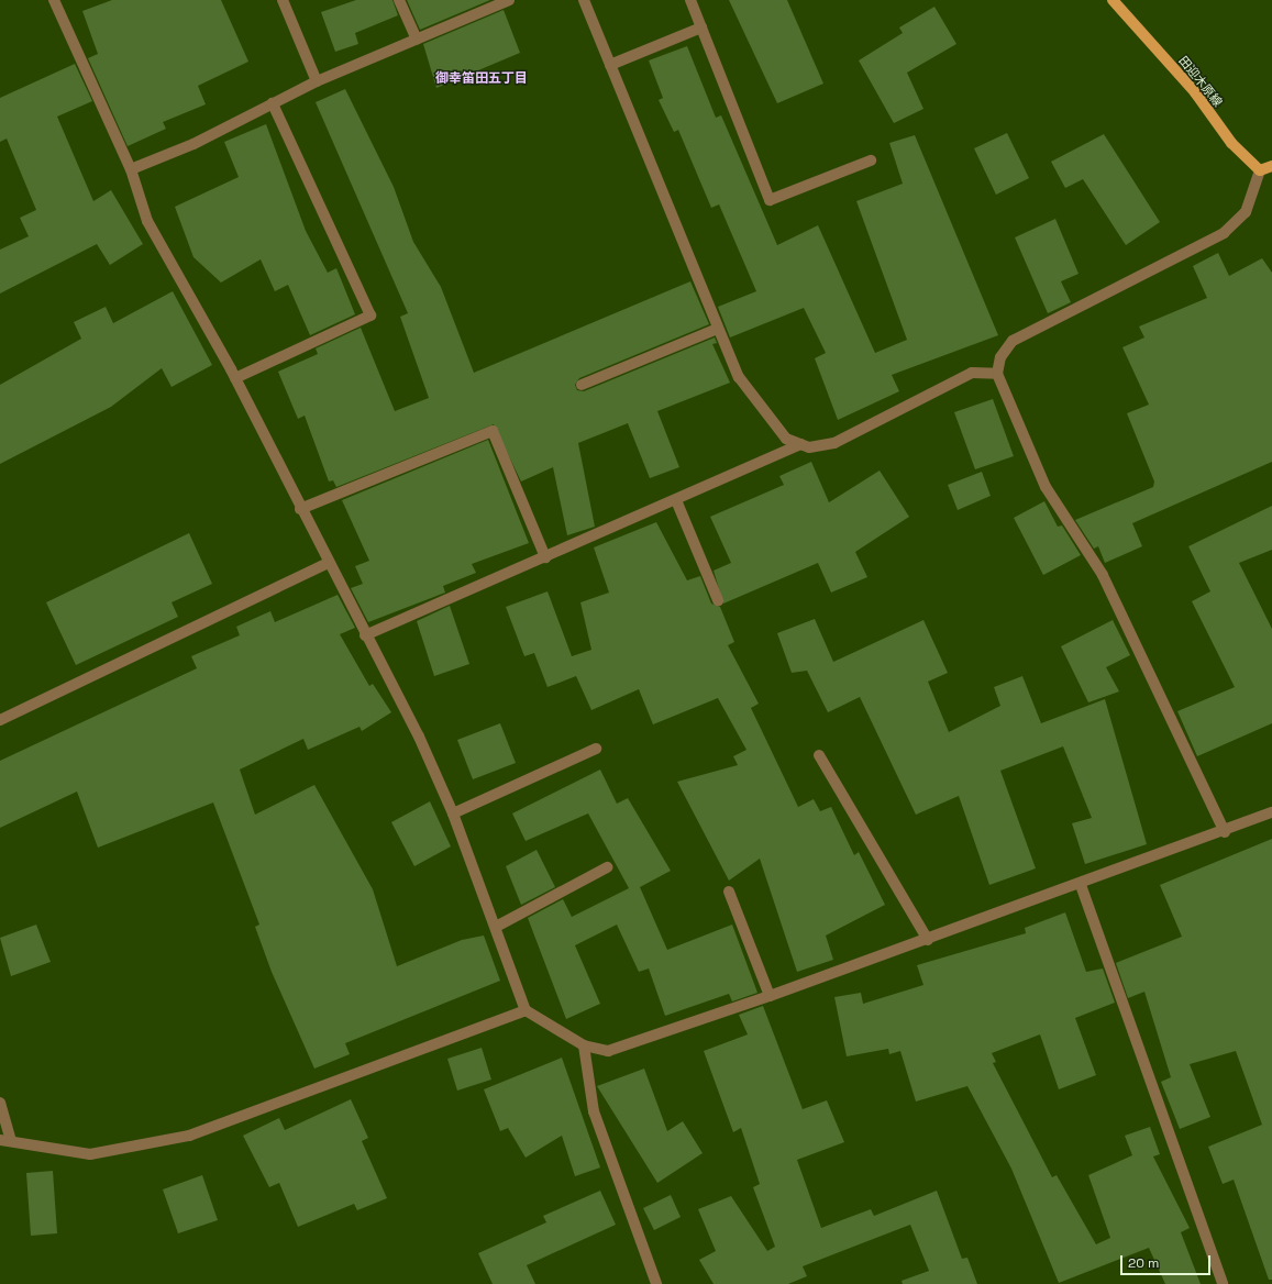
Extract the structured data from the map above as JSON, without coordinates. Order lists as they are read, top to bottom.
{
  "streets": {
    "main road": ["田迎木原線"]
  },
  "districts": ["御幸笛田五丁目"],
  "scale_bar": "20 m"
}
